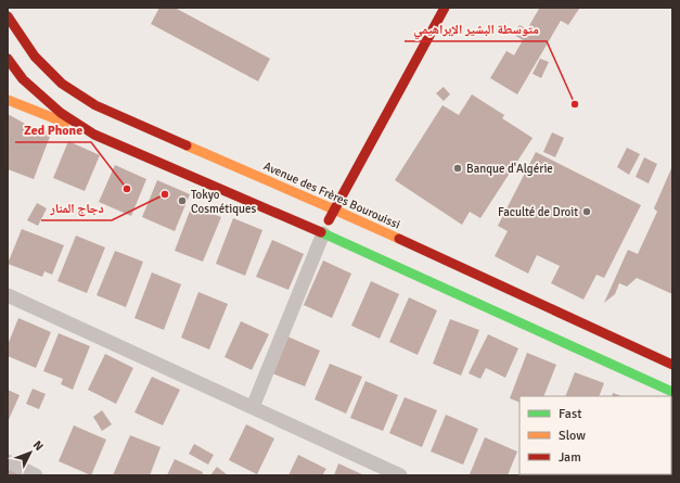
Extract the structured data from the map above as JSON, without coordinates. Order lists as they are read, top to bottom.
{
  "streets": {
    "main road": ["Avenue des Frères Bourouissi"]
  },
  "places": [
    "متوسطة البشير الإبراهيمي",
    "Banque d'Algérie",
    "Zed Phone",
    "دجاج المنار",
    "Tokyo Cosmétiques",
    "Faculté de Droit"
  ],
  "legend": ["Fast", "Slow", "Jam"],
  "north": "top right"
}
